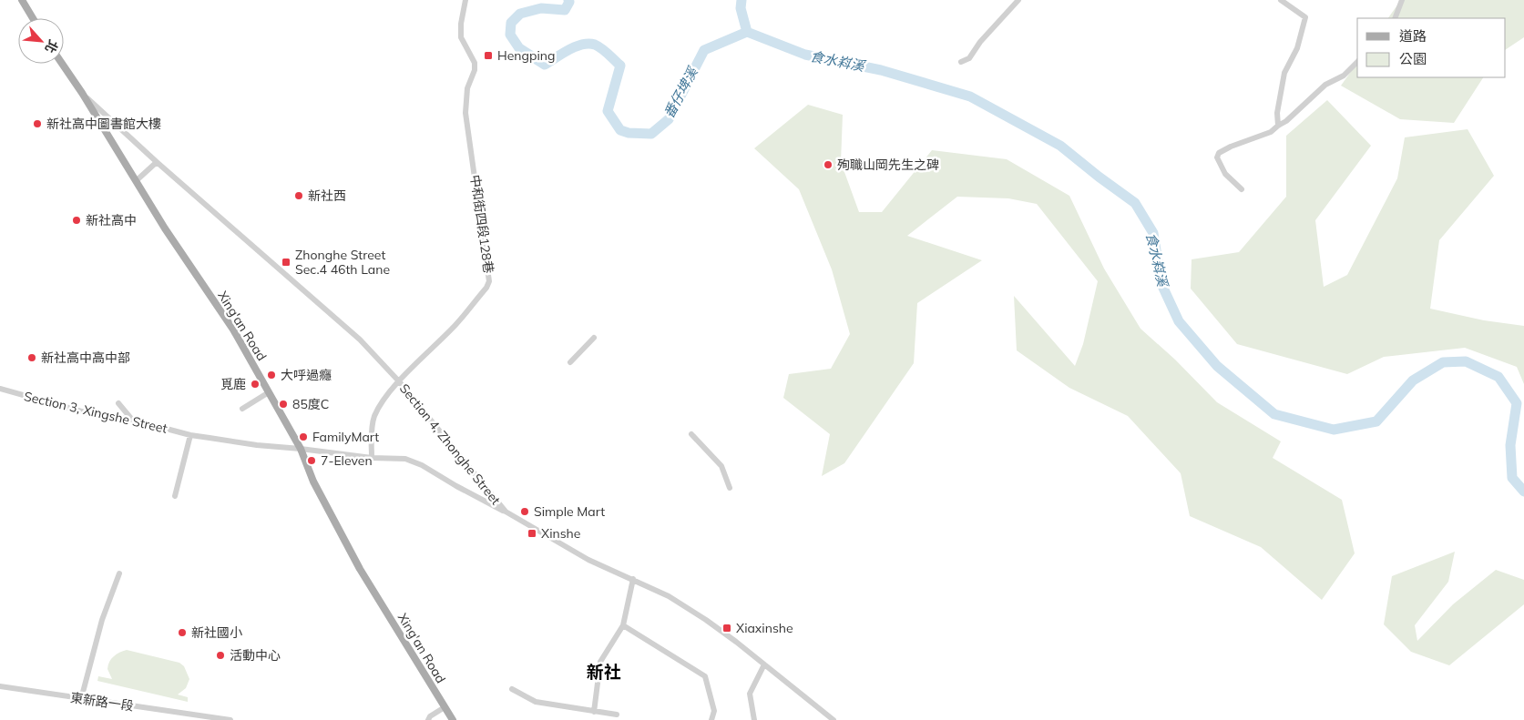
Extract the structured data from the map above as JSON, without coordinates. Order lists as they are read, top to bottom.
{
  "streets": {
    "main road": ["Xing'an Road"],
    "street": [
      "中和街四段128巷",
      "Section 3, Xingshe Street",
      "Section 4, Zhonghe Street",
      "東新路一段"
    ]
  },
  "crossings": [
    ["中和街四段128巷", "Section 3, Xingshe Street"],
    ["中和街四段128巷", "Section 4, Zhonghe Street"],
    ["Xing'an Road", "Section 3, Xingshe Street"],
    ["Xing'an Road", "Section 4, Zhonghe Street"],
    ["Section 3, Xingshe Street", "Section 4, Zhonghe Street"]
  ],
  "districts": ["新社"],
  "water": ["食水嵙溪", "番仔埤溪"],
  "places": {
    "transit": [
      "Hengping",
      "Zhonghe Street Sec.4 46th Lane",
      "Xinshe",
      "Xiaxinshe"
    ],
    "other": [
      "新社高中圖書館大樓",
      "殉職山岡先生之碑",
      "新社西",
      "新社高中",
      "新社高中高中部",
      "大呼過癮",
      "覓鹿",
      "85度C",
      "FamilyMart",
      "7-Eleven",
      "Simple Mart",
      "新社國小",
      "活動中心"
    ]
  },
  "legend": ["道路", "公園"],
  "north": "bottom right"
}
